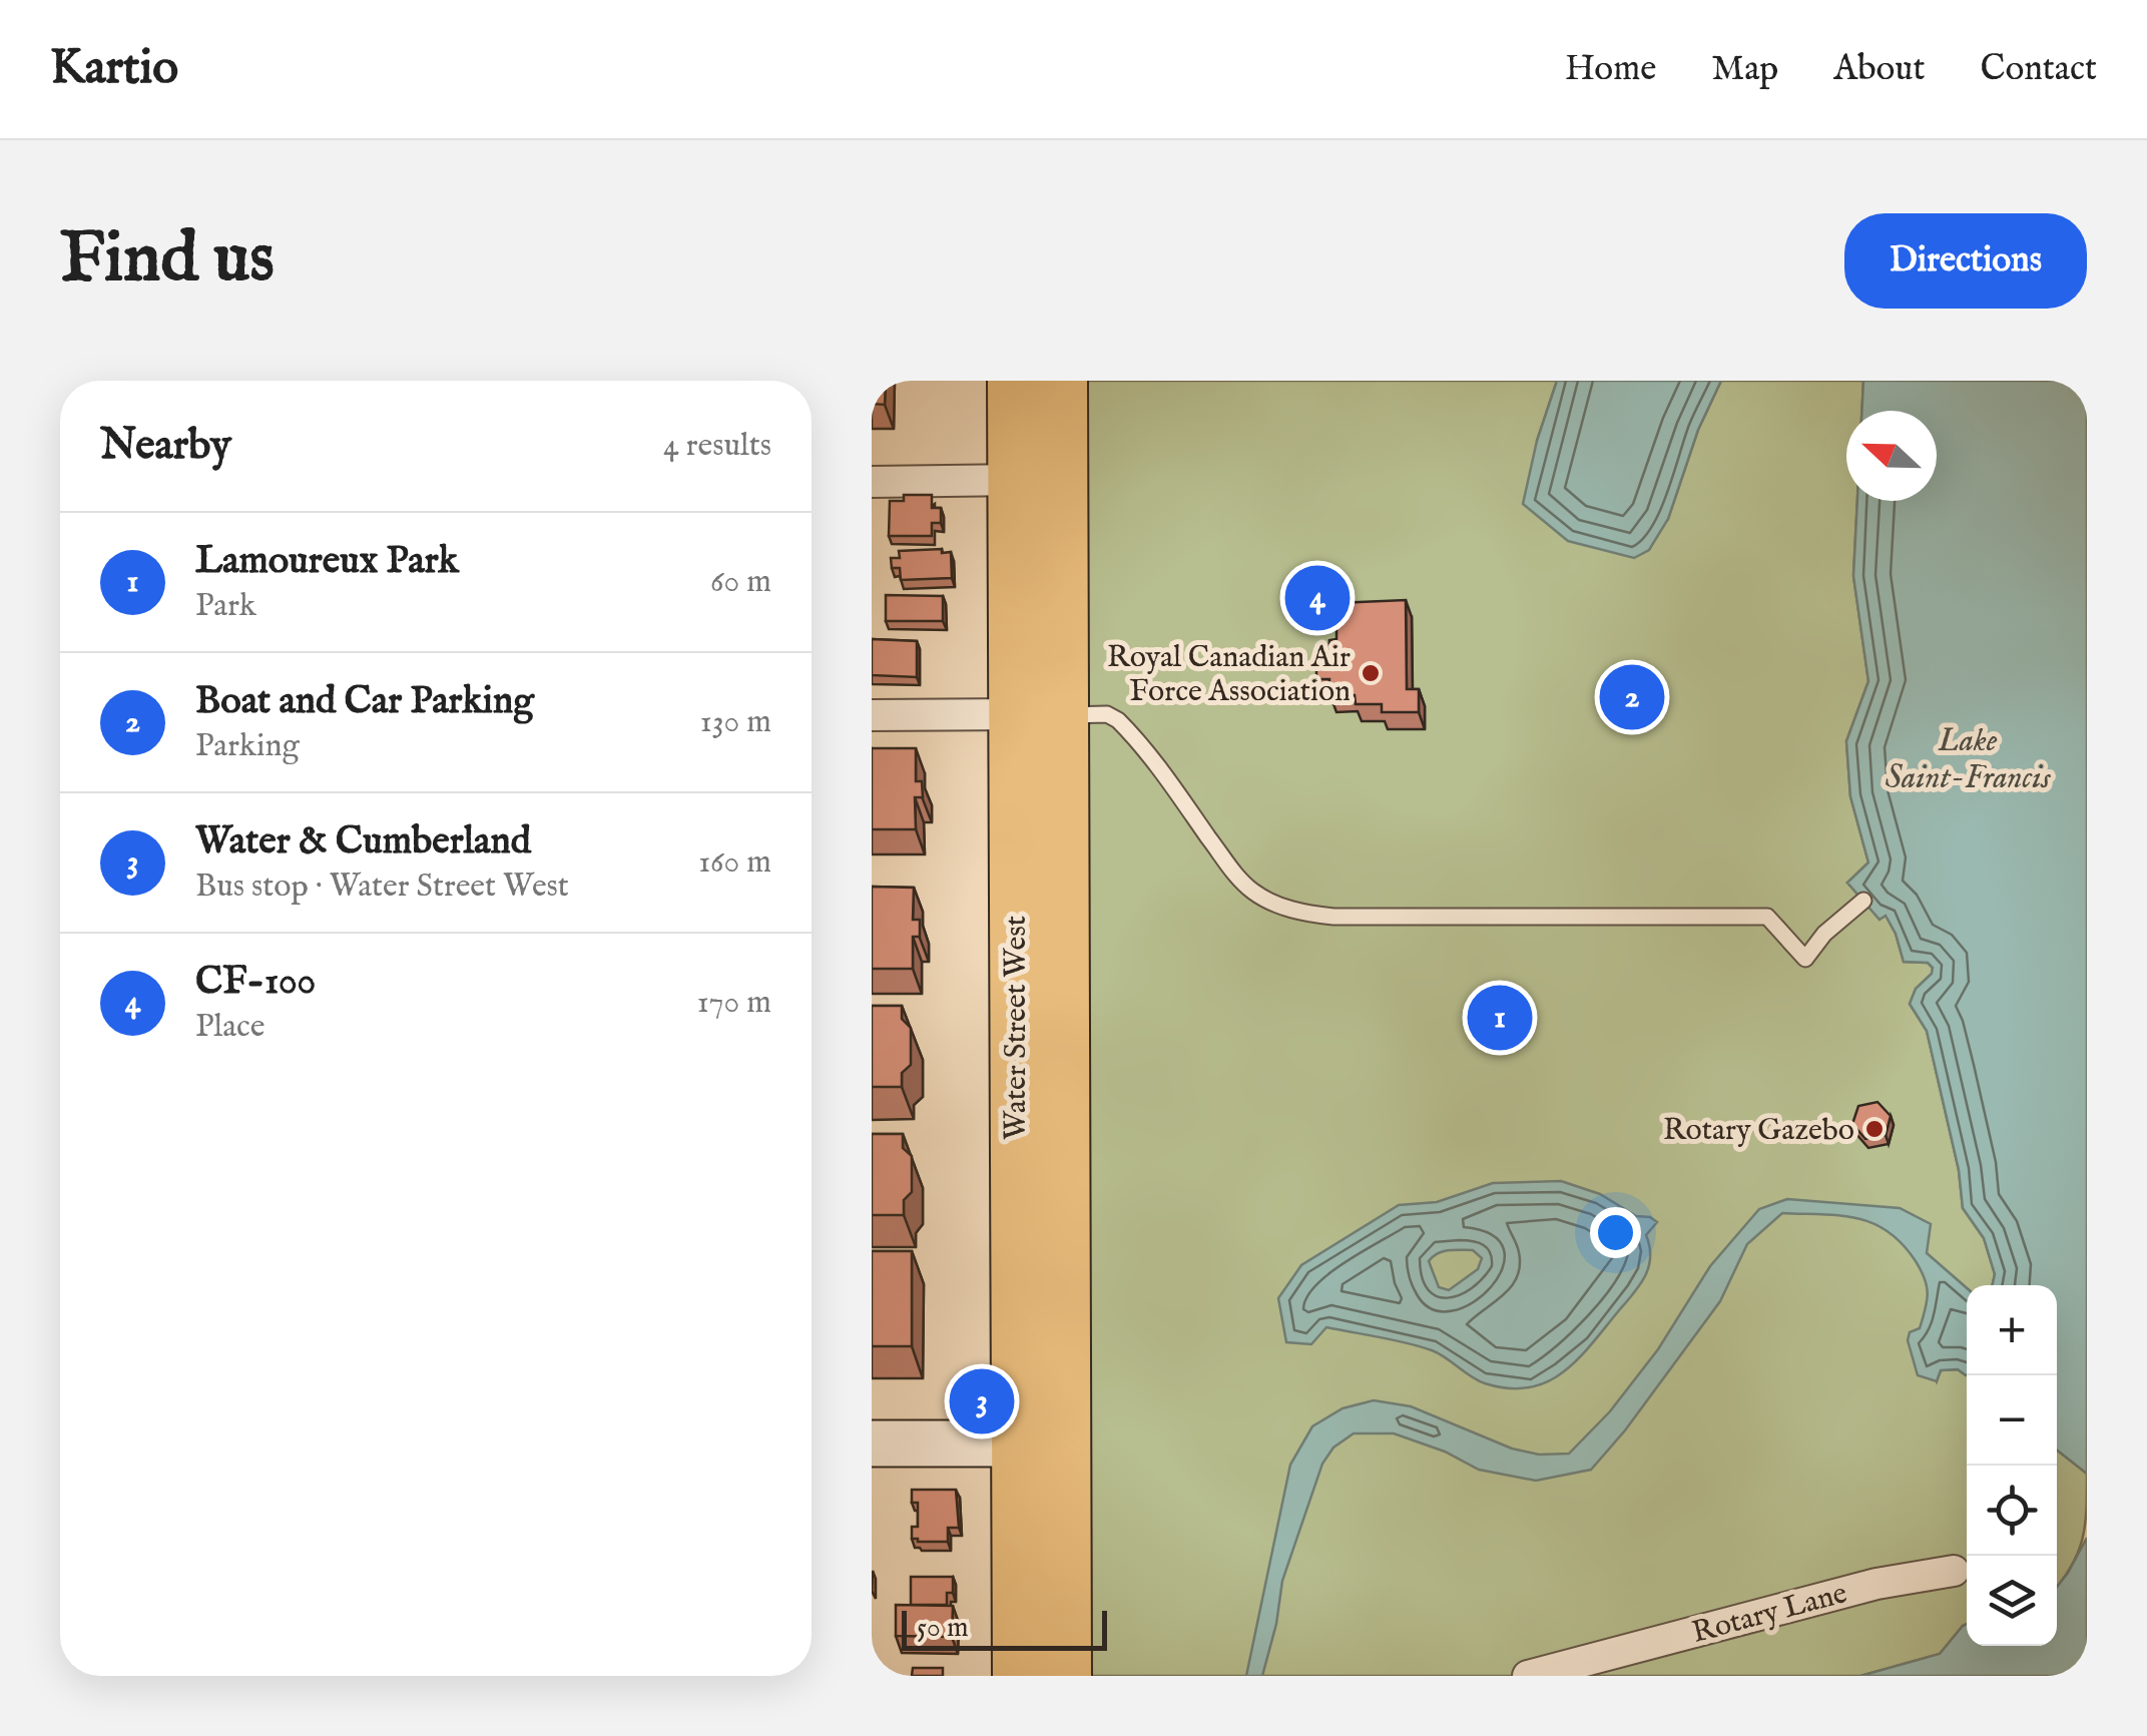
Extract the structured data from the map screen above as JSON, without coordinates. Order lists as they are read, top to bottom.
{
  "streets": {
    "main road": ["Water Street West"],
    "street": ["Rotary Lane"]
  },
  "water": ["Lake Saint-Francis"],
  "places": ["Royal Canadian Air Force Association", "Rotary Gazebo"],
  "scale_bar": "50 m",
  "north": "left",
  "page": {
    "header": "Kartio",
    "nav": [
      "Home",
      "Map",
      "About",
      "Contact"
    ],
    "buttons": "Directions",
    "title": "Find us",
    "heading": ["Nearby", "4 results"],
    "list": [
      {
        "mark": "1",
        "name": "Lamoureux Park",
        "note": "Park",
        "value": "60 m"
      },
      {
        "mark": "2",
        "name": "Boat and Car Parking",
        "note": "Parking",
        "value": "130 m"
      },
      {
        "mark": "3",
        "name": "Water & Cumberland",
        "note": "Bus stop · Water Street West",
        "value": "160 m"
      },
      {
        "mark": "4",
        "name": "CF-100",
        "note": "Place",
        "value": "170 m"
      }
    ],
    "pins": [
      "4",
      "2",
      "1",
      "3"
    ],
    "map_buttons": ["+", "−"],
    "scale": "50 m"
  }
}
